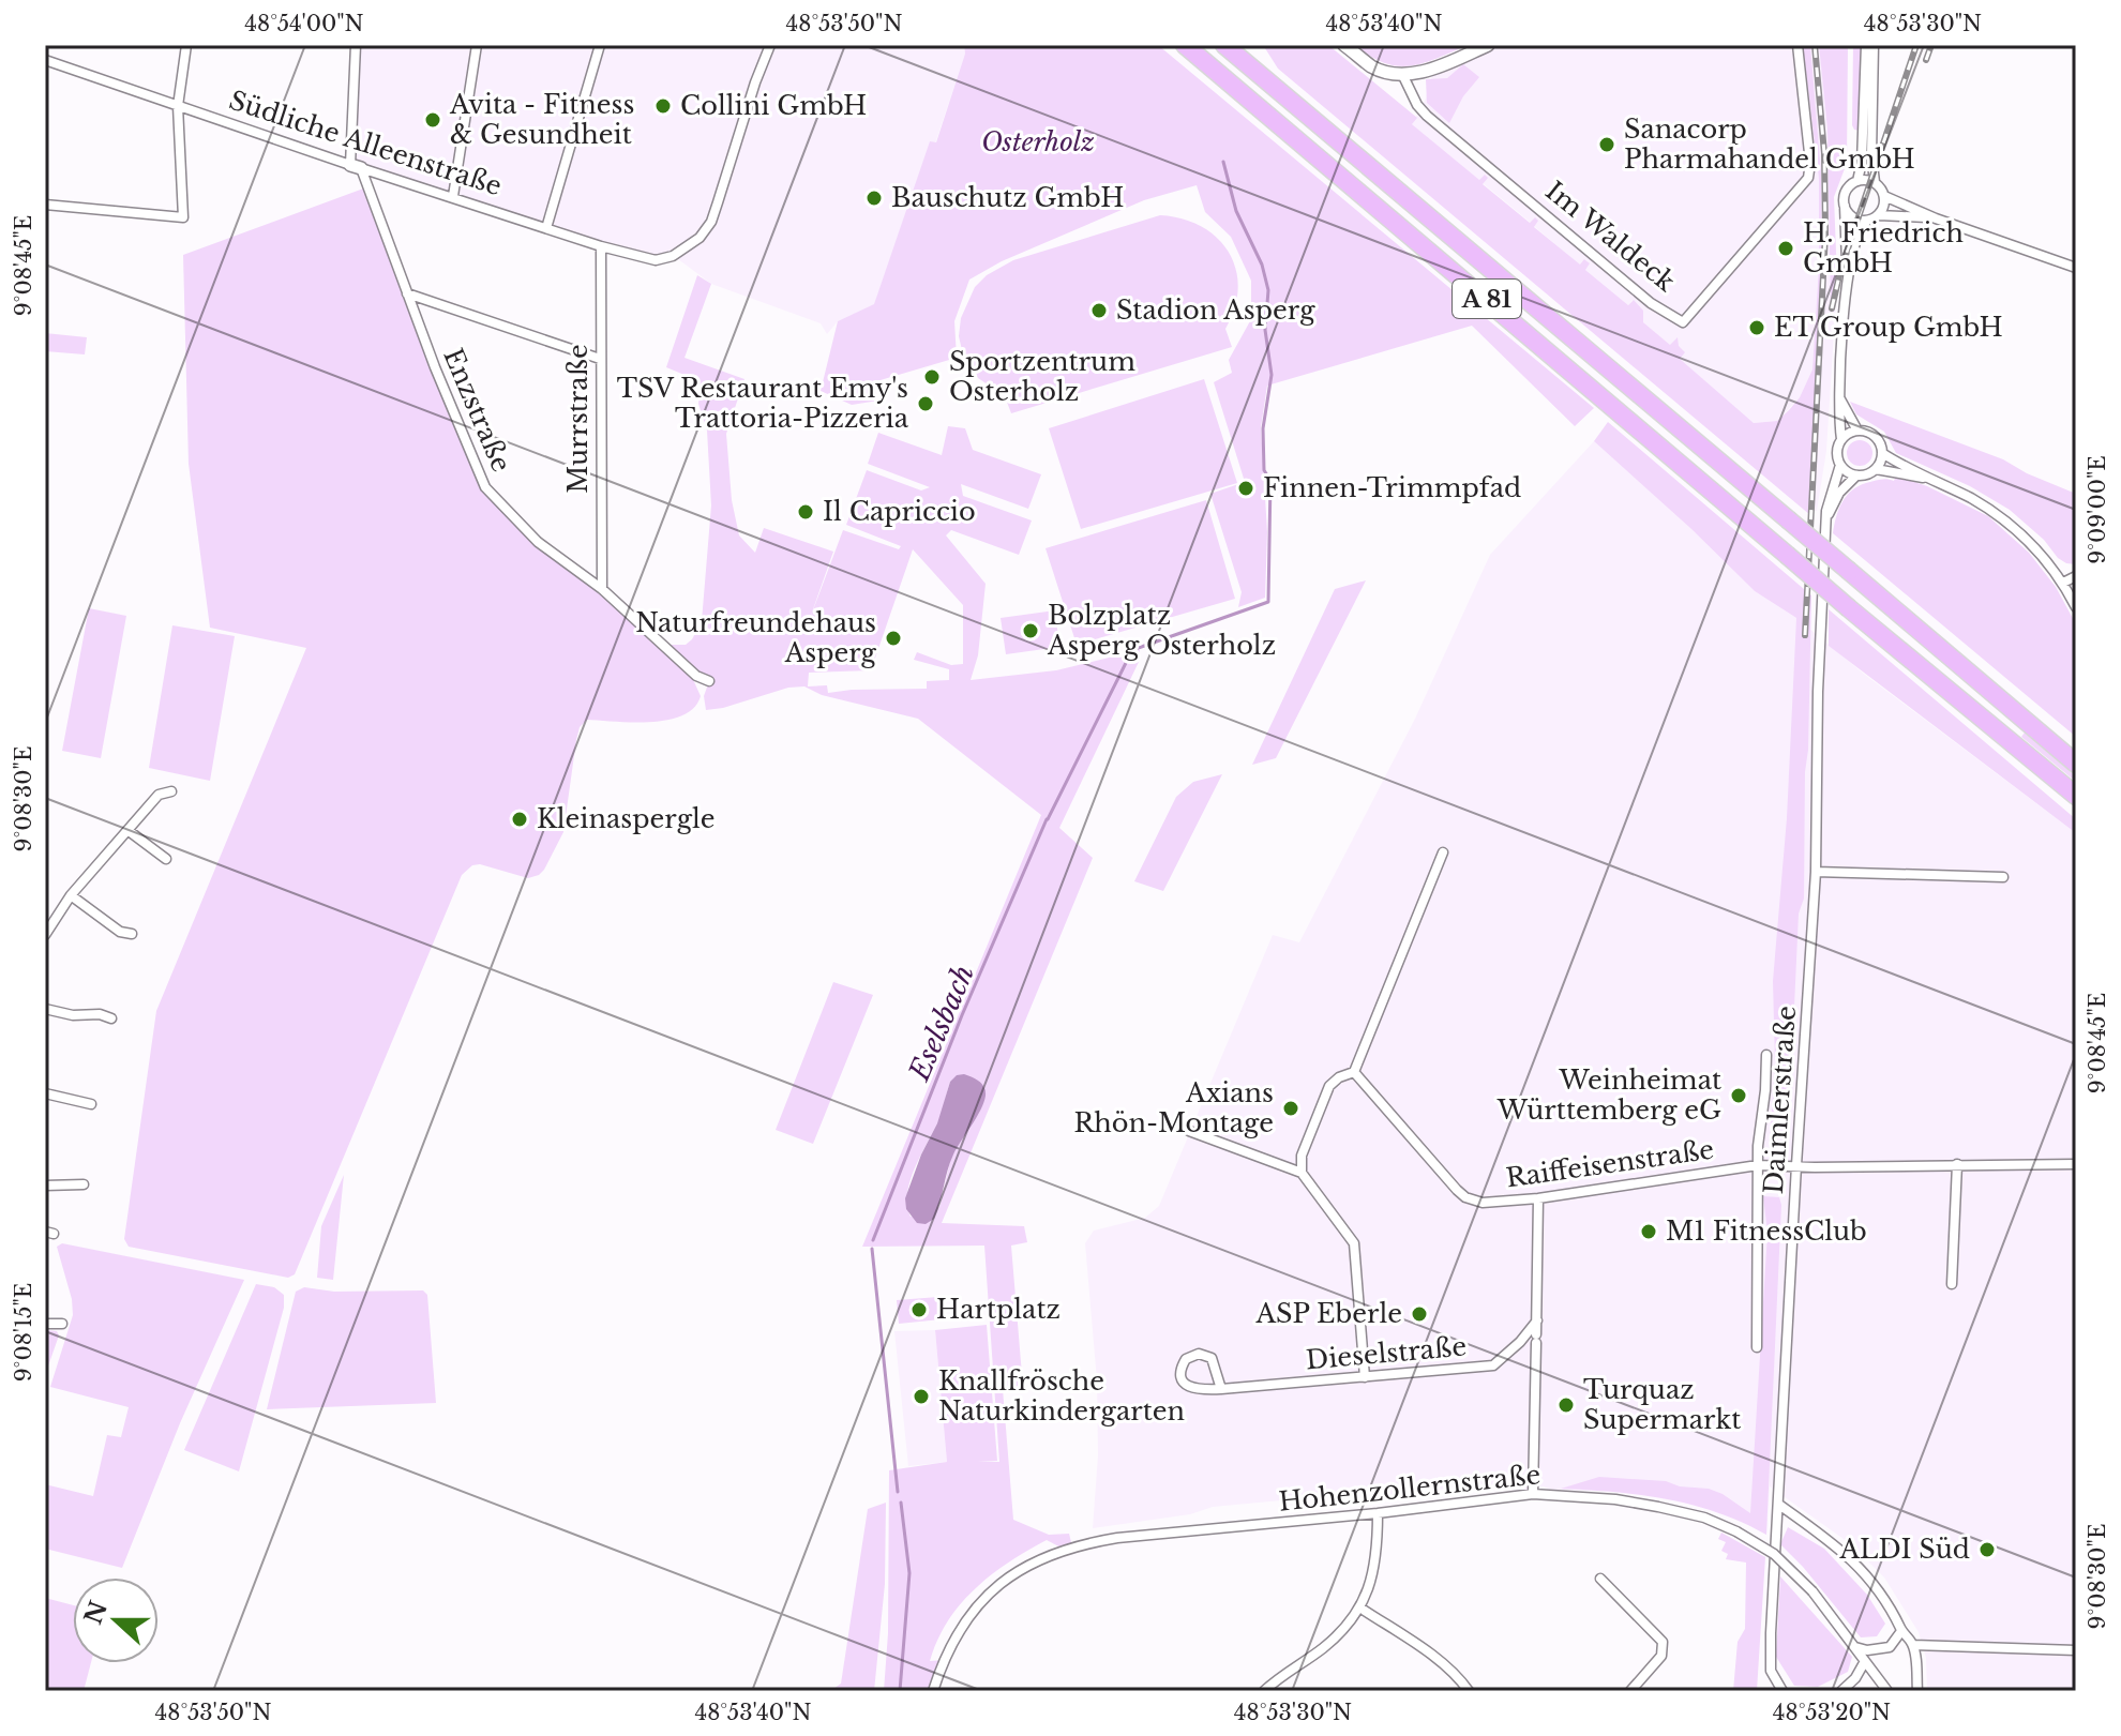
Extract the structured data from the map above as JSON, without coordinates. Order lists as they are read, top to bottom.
{
  "streets": {
    "highway": ["A 81"],
    "street": [
      "Südliche Alleenstraße",
      "Im Waldeck",
      "Enzstraße",
      "Murrstraße",
      "Daimlerstraße",
      "Raiffeisenstraße",
      "Dieselstraße",
      "Hohenzollernstraße"
    ]
  },
  "crossings": [
    ["Südliche Alleenstraße", "Enzstraße"],
    ["Südliche Alleenstraße", "Murrstraße"],
    ["Enzstraße", "Murrstraße"],
    ["Daimlerstraße", "Raiffeisenstraße"]
  ],
  "water": ["Eselsbach"],
  "parks": ["Osterholz"],
  "places": [
    "Collini GmbH",
    "Avita - Fitness & Gesundheit",
    "Sanacorp Pharmahandel GmbH",
    "Bauschutz GmbH",
    "H. Friedrich GmbH",
    "Stadion Asperg",
    "ET Group GmbH",
    "Sportzentrum Osterholz",
    "TSV Restaurant Emy's Trattoria-Pizzeria",
    "Finnen-Trimmpfad",
    "Il Capriccio",
    "Bolzplatz Asperg Osterholz",
    "Naturfreundehaus Asperg",
    "Kleinaspergle",
    "Weinheimat Württemberg eG",
    "Axians Rhön-Montage",
    "M1 FitnessClub",
    "Hartplatz",
    "ASP Eberle",
    "Knallfrösche Naturkindergarten",
    "Turquaz Supermarkt",
    "ALDI Süd"
  ],
  "north": "left",
  "coordinates": [
    "48°54'00\"N",
    "48°53'50\"N",
    "48°53'40\"N",
    "48°53'30\"N",
    "9°08'45\"E",
    "9°09'00\"E",
    "9°08'30\"E",
    "9°08'15\"E",
    "48°53'20\"N"
  ]
}
